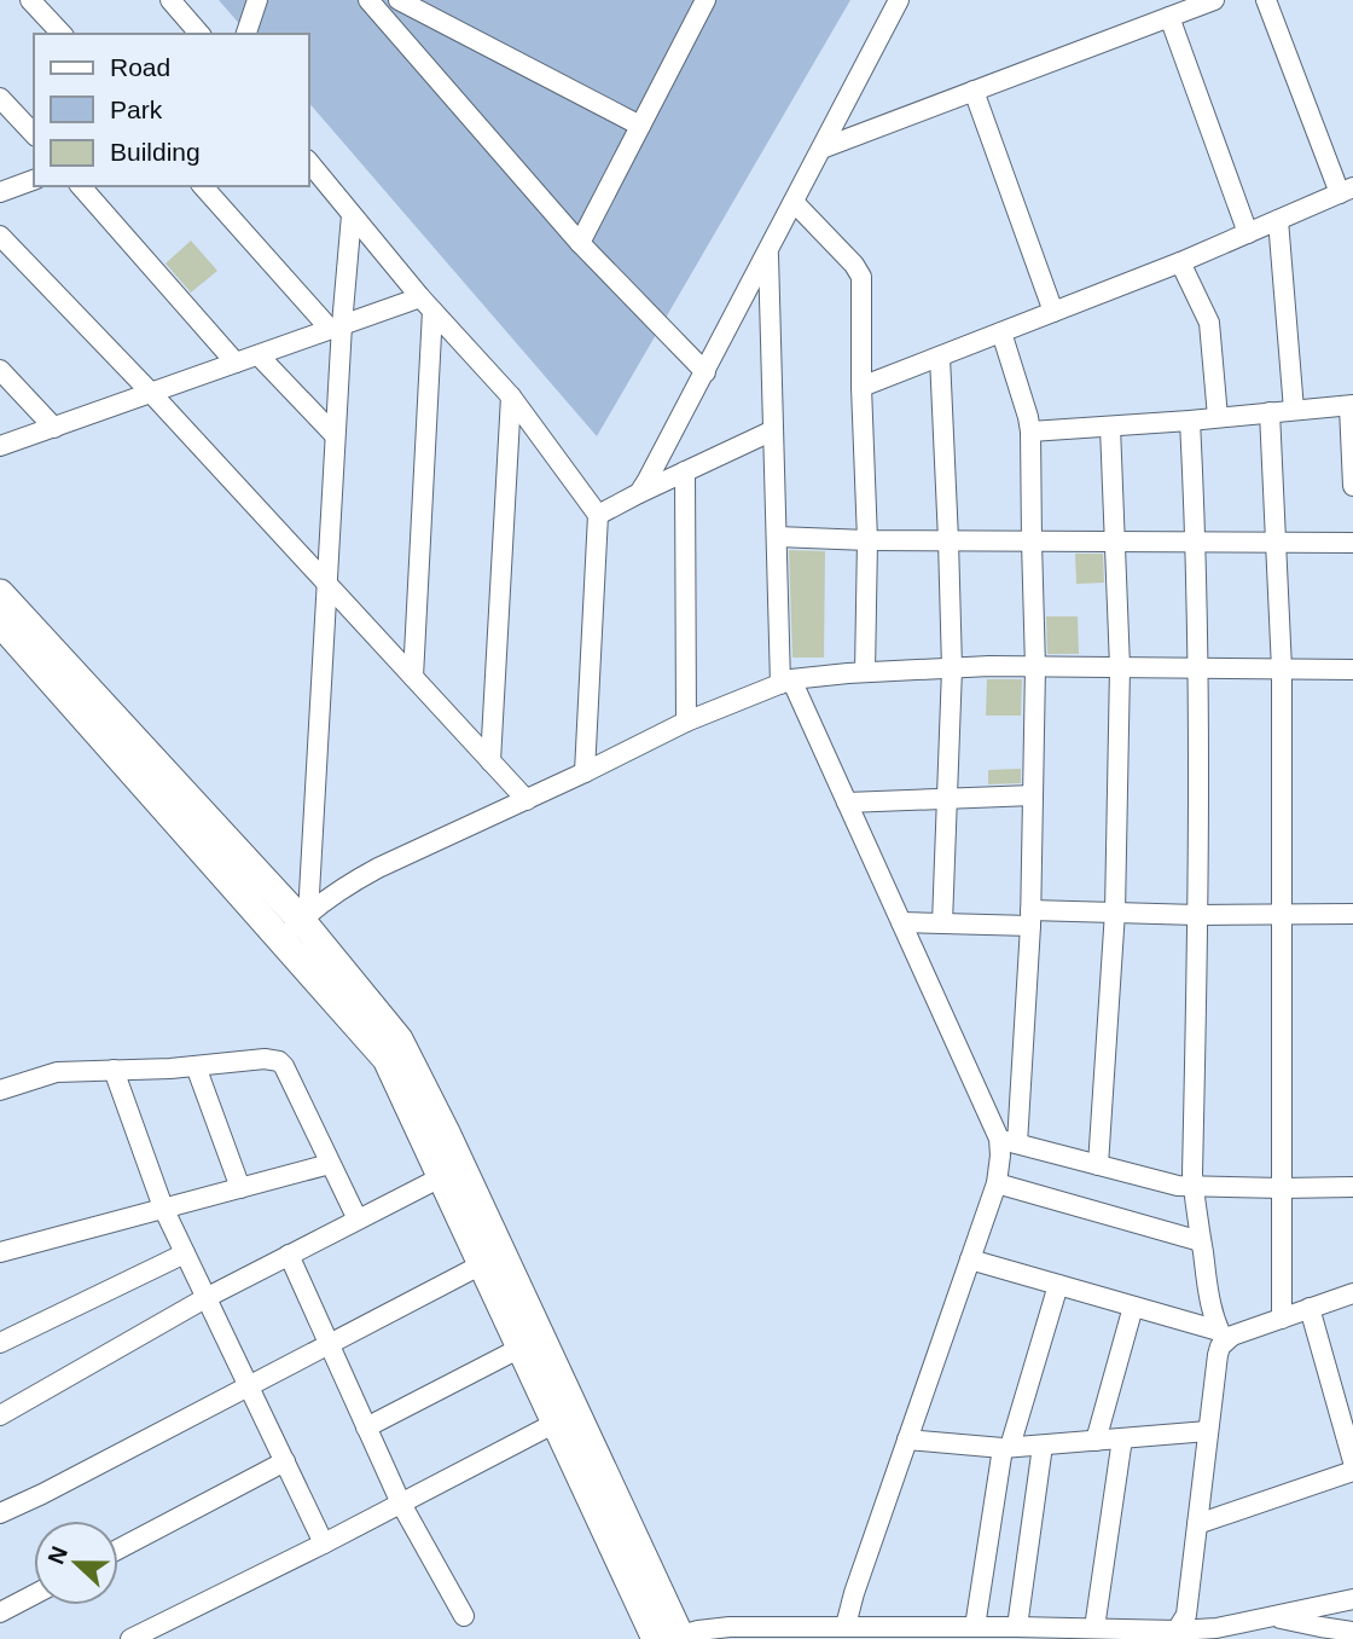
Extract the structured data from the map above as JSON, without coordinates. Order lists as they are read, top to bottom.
{
  "legend": ["Road", "Park", "Building"],
  "north": "left"
}
